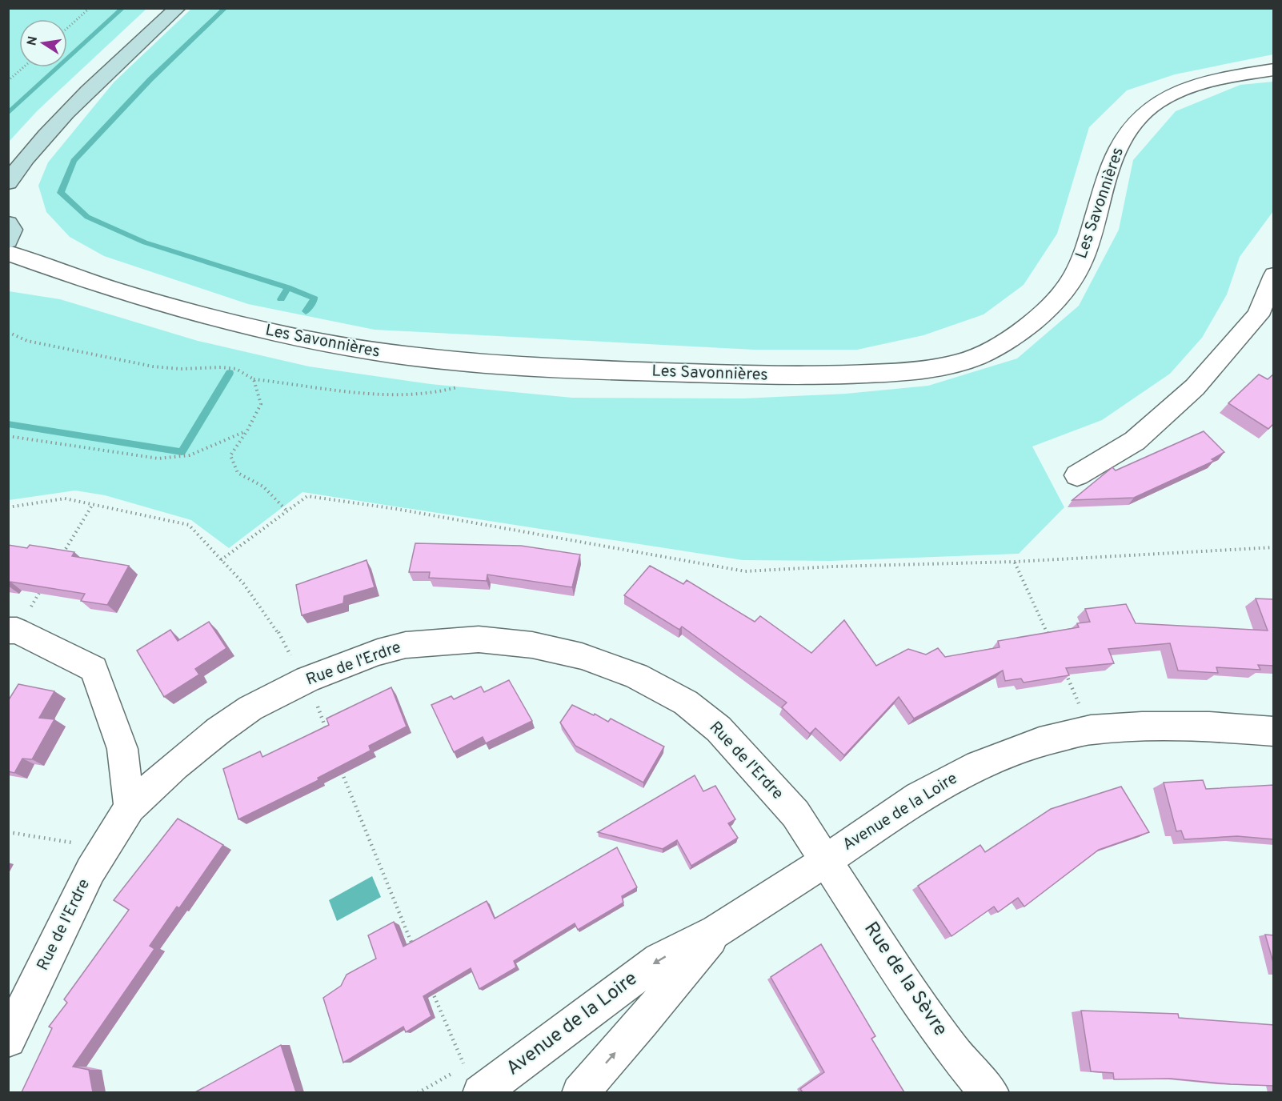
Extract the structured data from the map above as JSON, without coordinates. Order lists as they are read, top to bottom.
{
  "streets": {
    "street": [
      "Les Savonnières",
      "Rue de l'Erdre",
      "Avenue de la Loire",
      "Rue de la Sèvre"
    ]
  },
  "crossings": [
    ["Rue de l'Erdre", "Avenue de la Loire"],
    ["Rue de l'Erdre", "Rue de la Sèvre"],
    ["Avenue de la Loire", "Rue de la Sèvre"]
  ],
  "north": "left"
}
